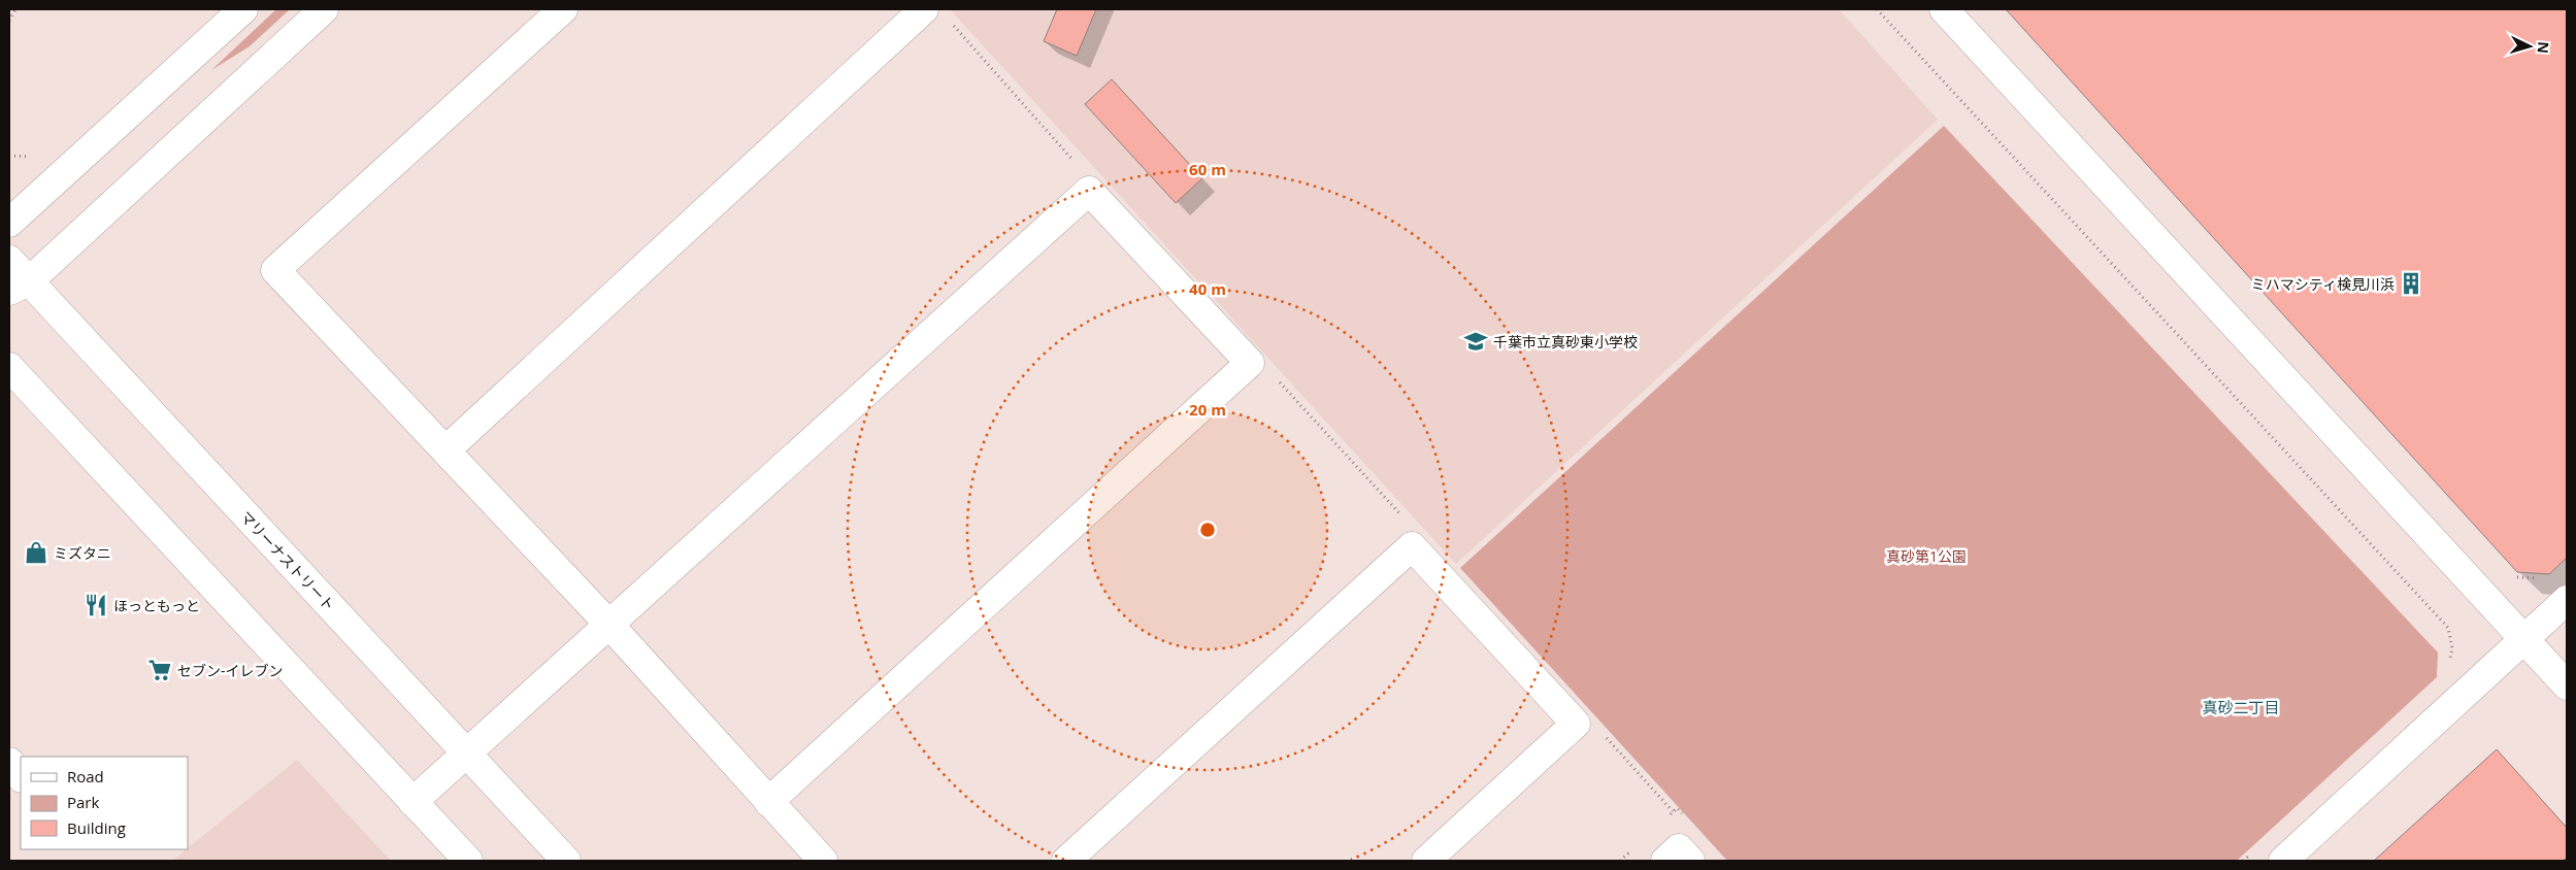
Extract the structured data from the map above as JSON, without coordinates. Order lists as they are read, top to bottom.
{
  "streets": {
    "street": ["マリーナストリート"]
  },
  "districts": ["真砂二丁目"],
  "parks": ["真砂第1公園"],
  "places": {
    "building": ["ミハマシティ検見川浜"],
    "school or university": ["千葉市立真砂東小学校"],
    "shop": ["ミズタニ"],
    "restaurant": ["ほっともっと"],
    "supermarket": ["セブン-イレブン"]
  },
  "legend": ["Road", "Park", "Building"],
  "north": "right",
  "rings": ["60 m", "40 m", "20 m"]
}
